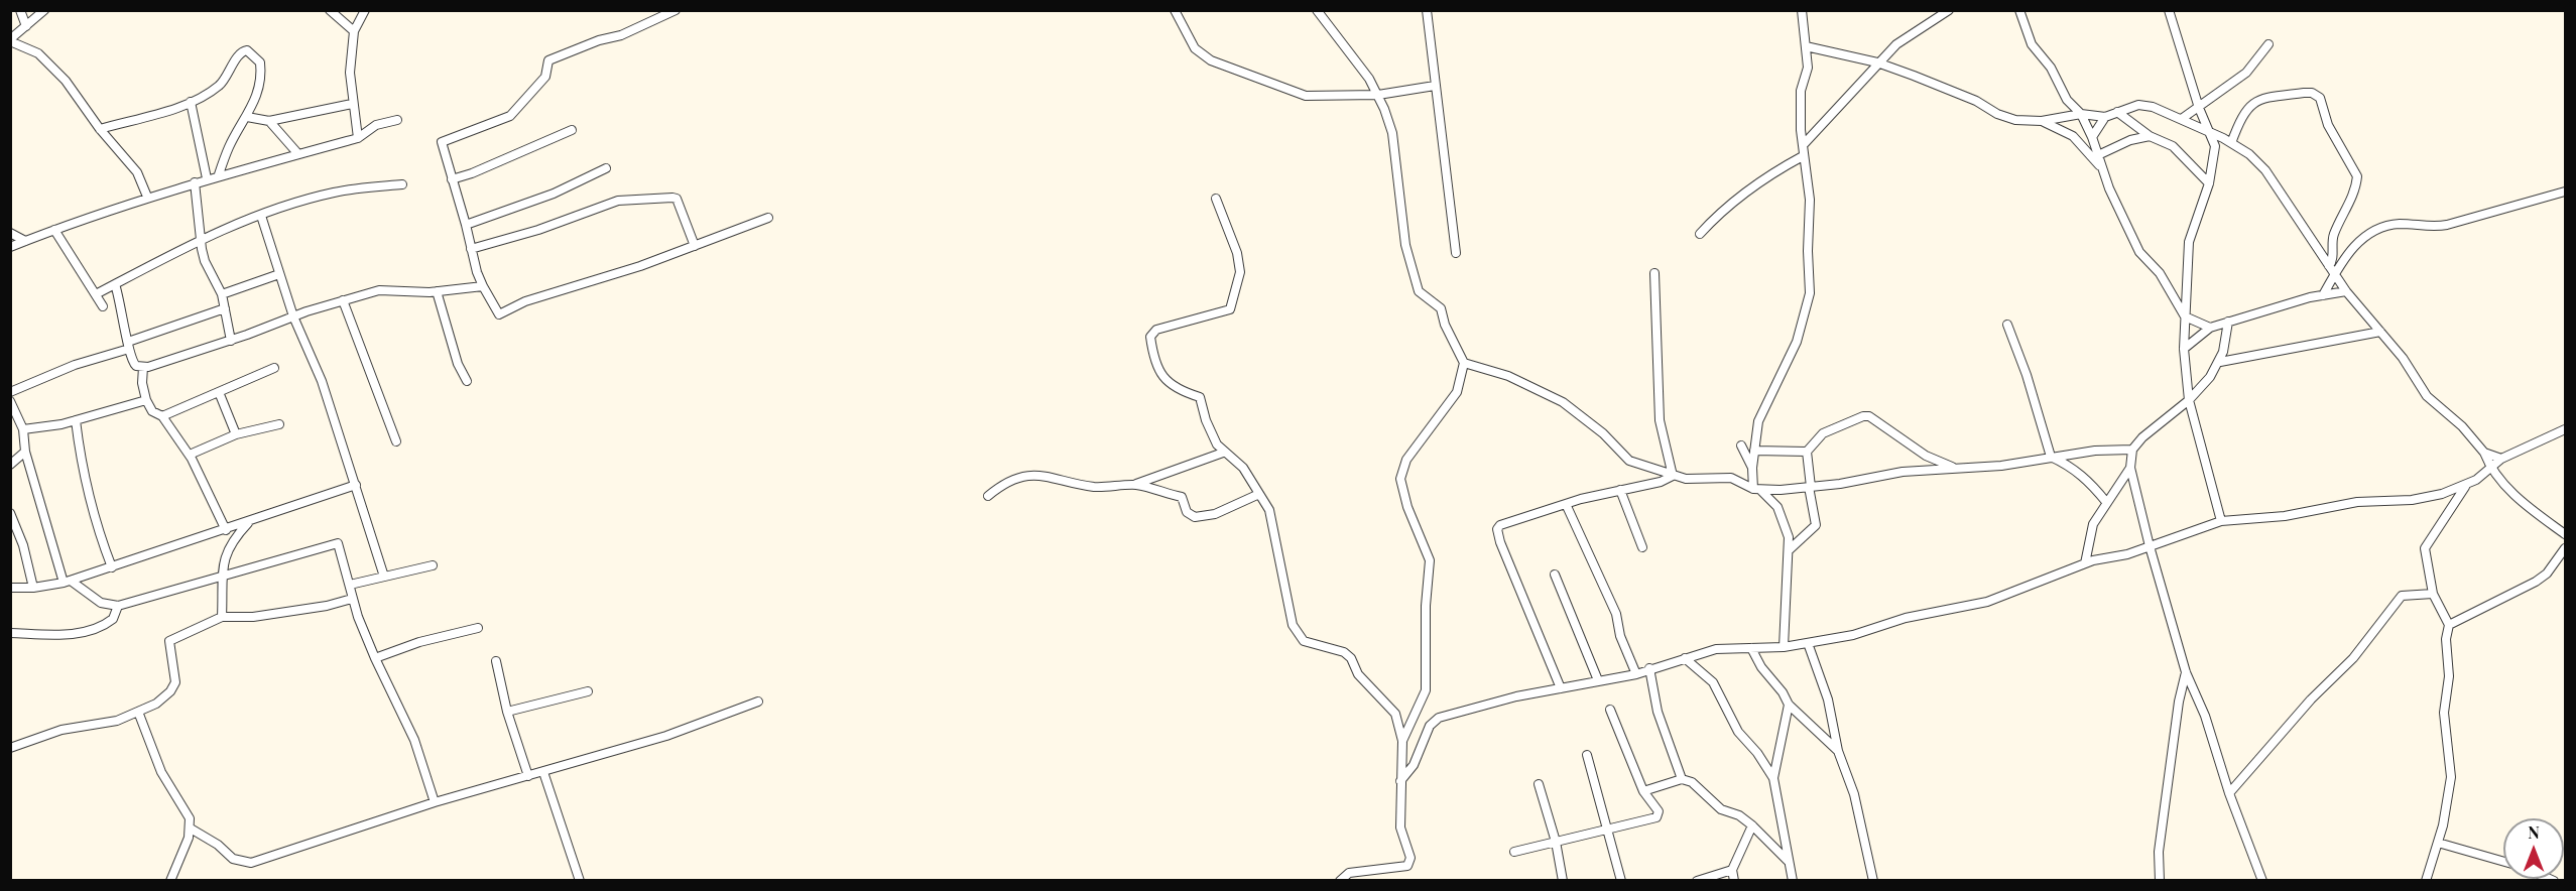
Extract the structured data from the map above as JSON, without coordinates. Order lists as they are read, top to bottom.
{
  "north": "top"
}
